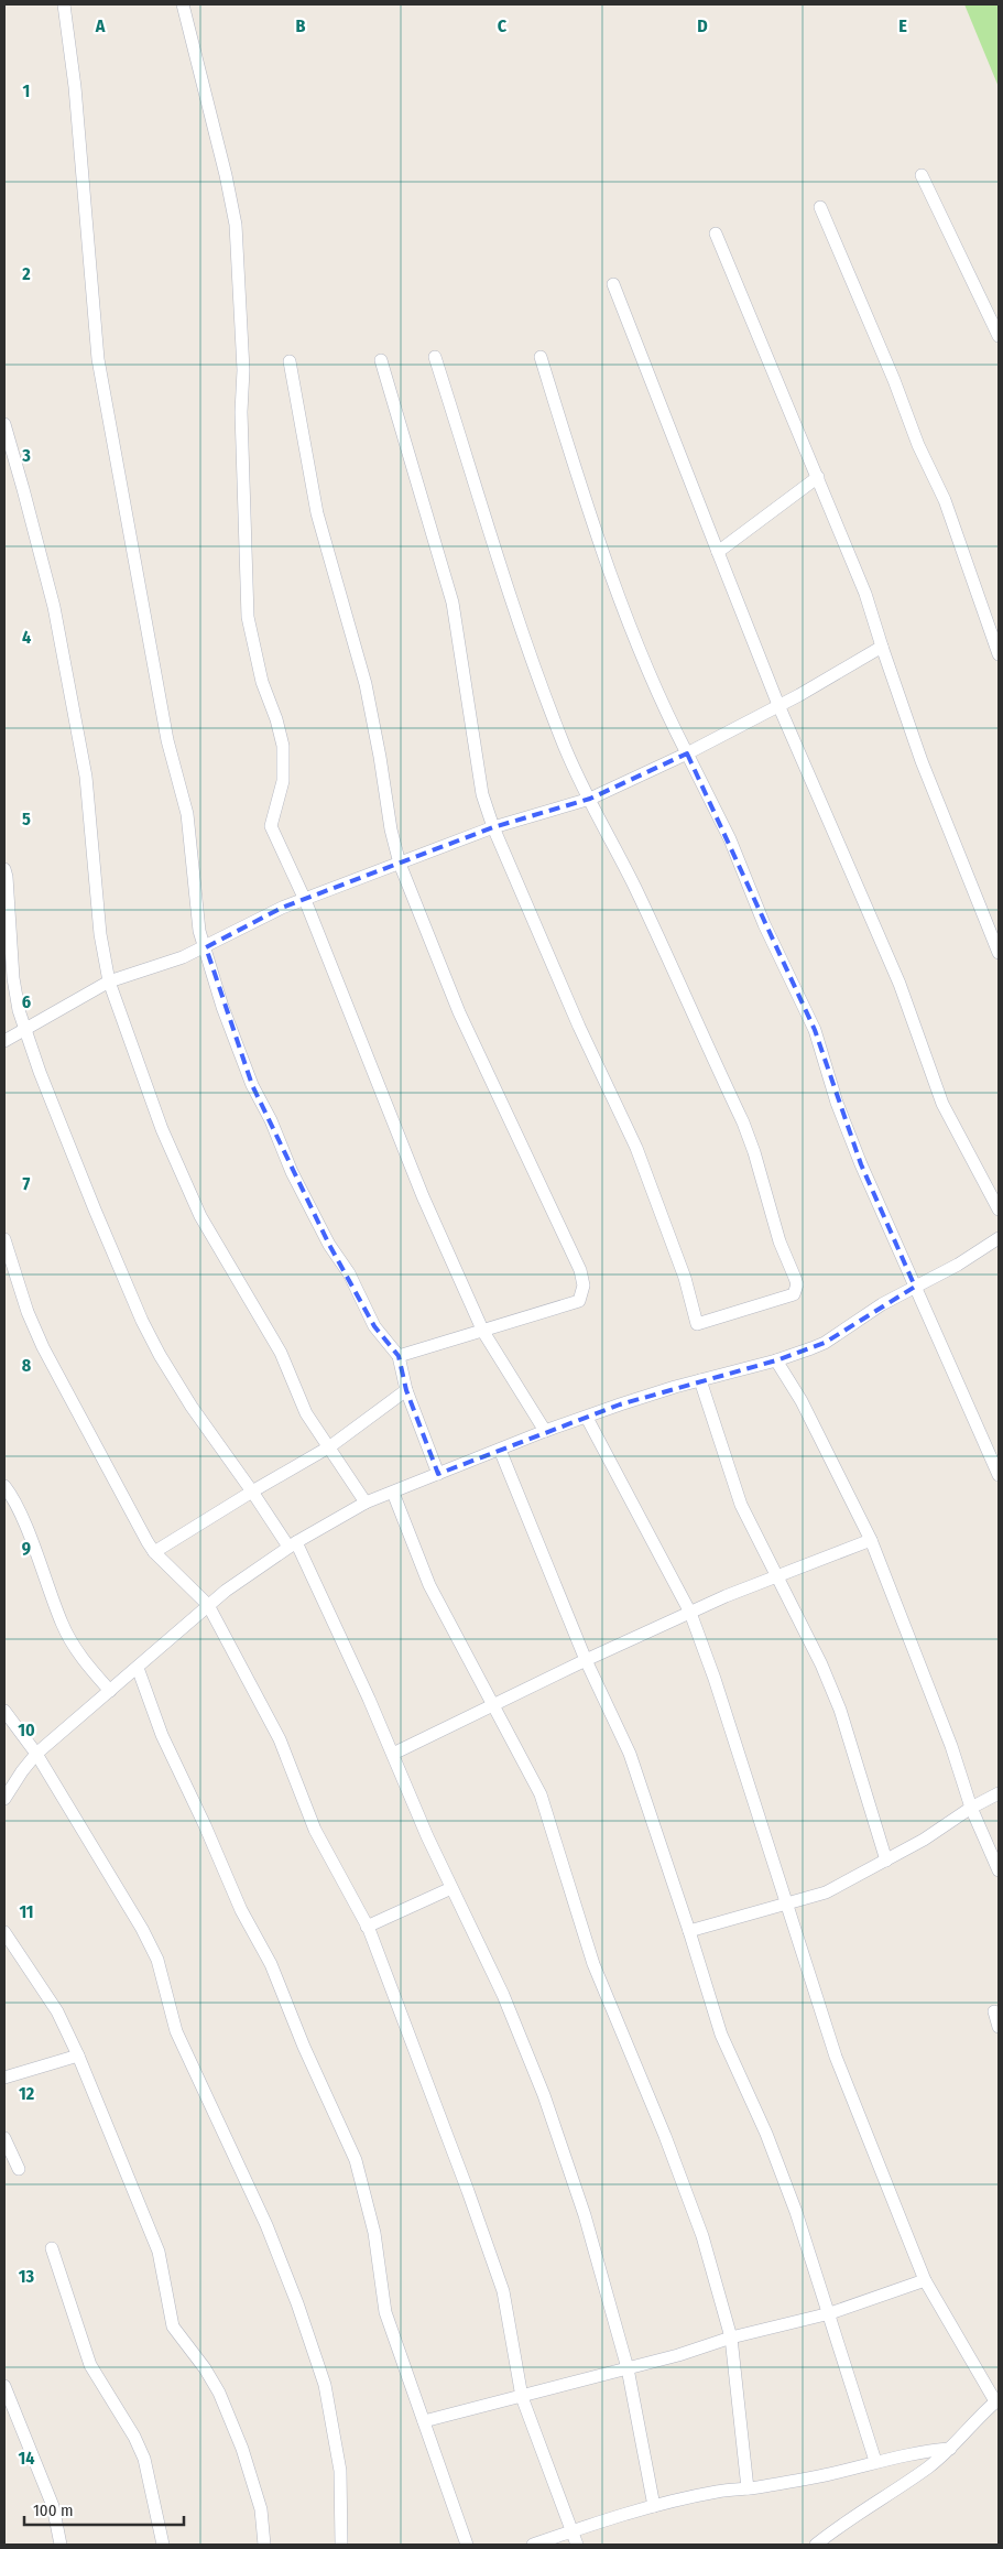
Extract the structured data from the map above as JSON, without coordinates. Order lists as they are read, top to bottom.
{
  "scale_bar": "100 m",
  "grid": {
    "columns": [
      "A",
      "B",
      "C",
      "D",
      "E"
    ],
    "rows": [
      "1",
      "2",
      "3",
      "4",
      "5",
      "6",
      "7",
      "8",
      "9",
      "10",
      "11",
      "12",
      "13",
      "14"
    ]
  }
}
